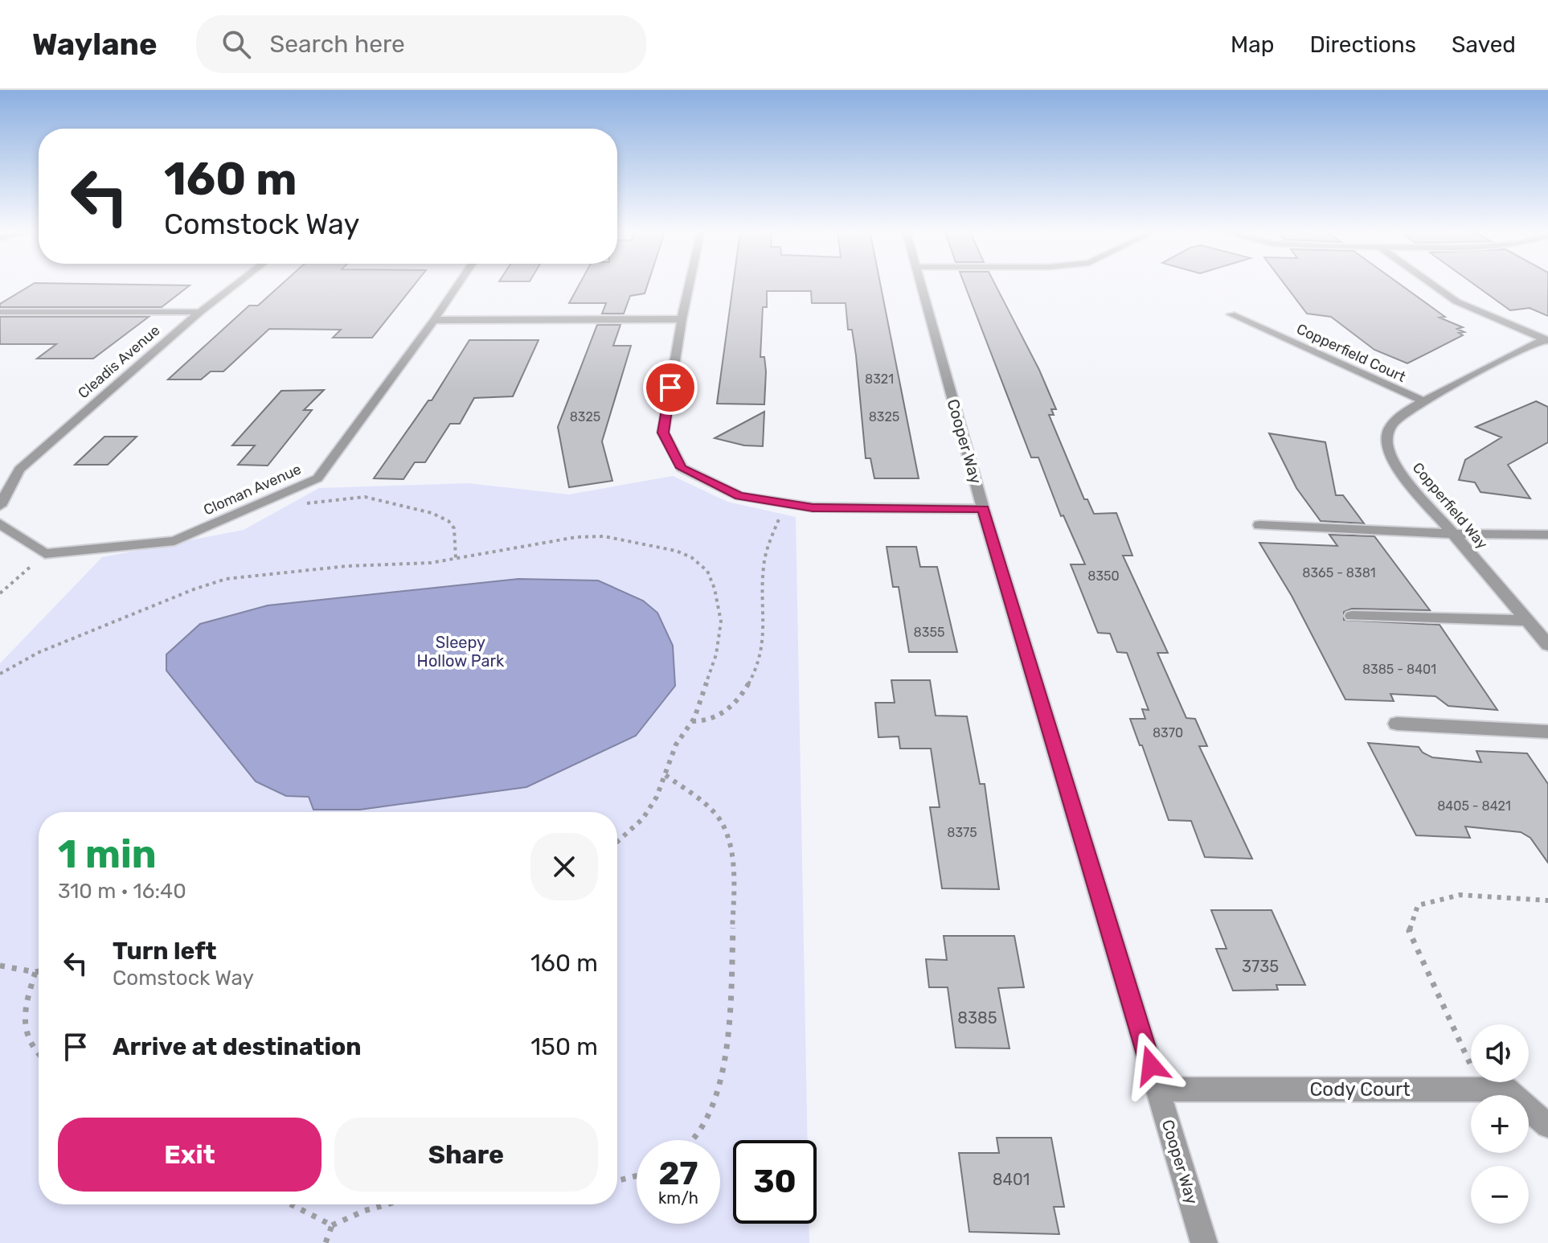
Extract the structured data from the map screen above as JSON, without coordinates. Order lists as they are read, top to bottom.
{
  "streets": {
    "street": [
      "Copperfield Court",
      "Cleadis Avenue",
      "Cooper Way",
      "Cloman Avenue",
      "Copperfield Way",
      "Cody Court"
    ]
  },
  "crossings": [
    ["Copperfield Court", "Copperfield Way"],
    ["Cooper Way", "Cody Court"]
  ],
  "parks": ["Sleepy Hollow Park"],
  "house_numbers": [
    "8321",
    "8325",
    "8325",
    "8365 - 8381",
    "8350",
    "8355",
    "8385 - 8401",
    "8370",
    "8405 - 8421",
    "8375",
    "3735",
    "8385",
    "8401"
  ],
  "page": {
    "header": "Waylane",
    "search": "Search here",
    "nav": ["Map", "Directions", "Saved"],
    "turn": ["160 m", "Comstock Way"],
    "heading": ["1 min", "310 m · 16:40"],
    "list": [
      {
        "name": "Turn left",
        "note": "Comstock Way",
        "value": "160 m"
      },
      {
        "name": "Arrive at destination",
        "value": "150 m"
      }
    ],
    "map_buttons": ["+", "−"],
    "buttons": ["Exit", "Share"],
    "speed": "27 km/h",
    "limit": "30"
  }
}
